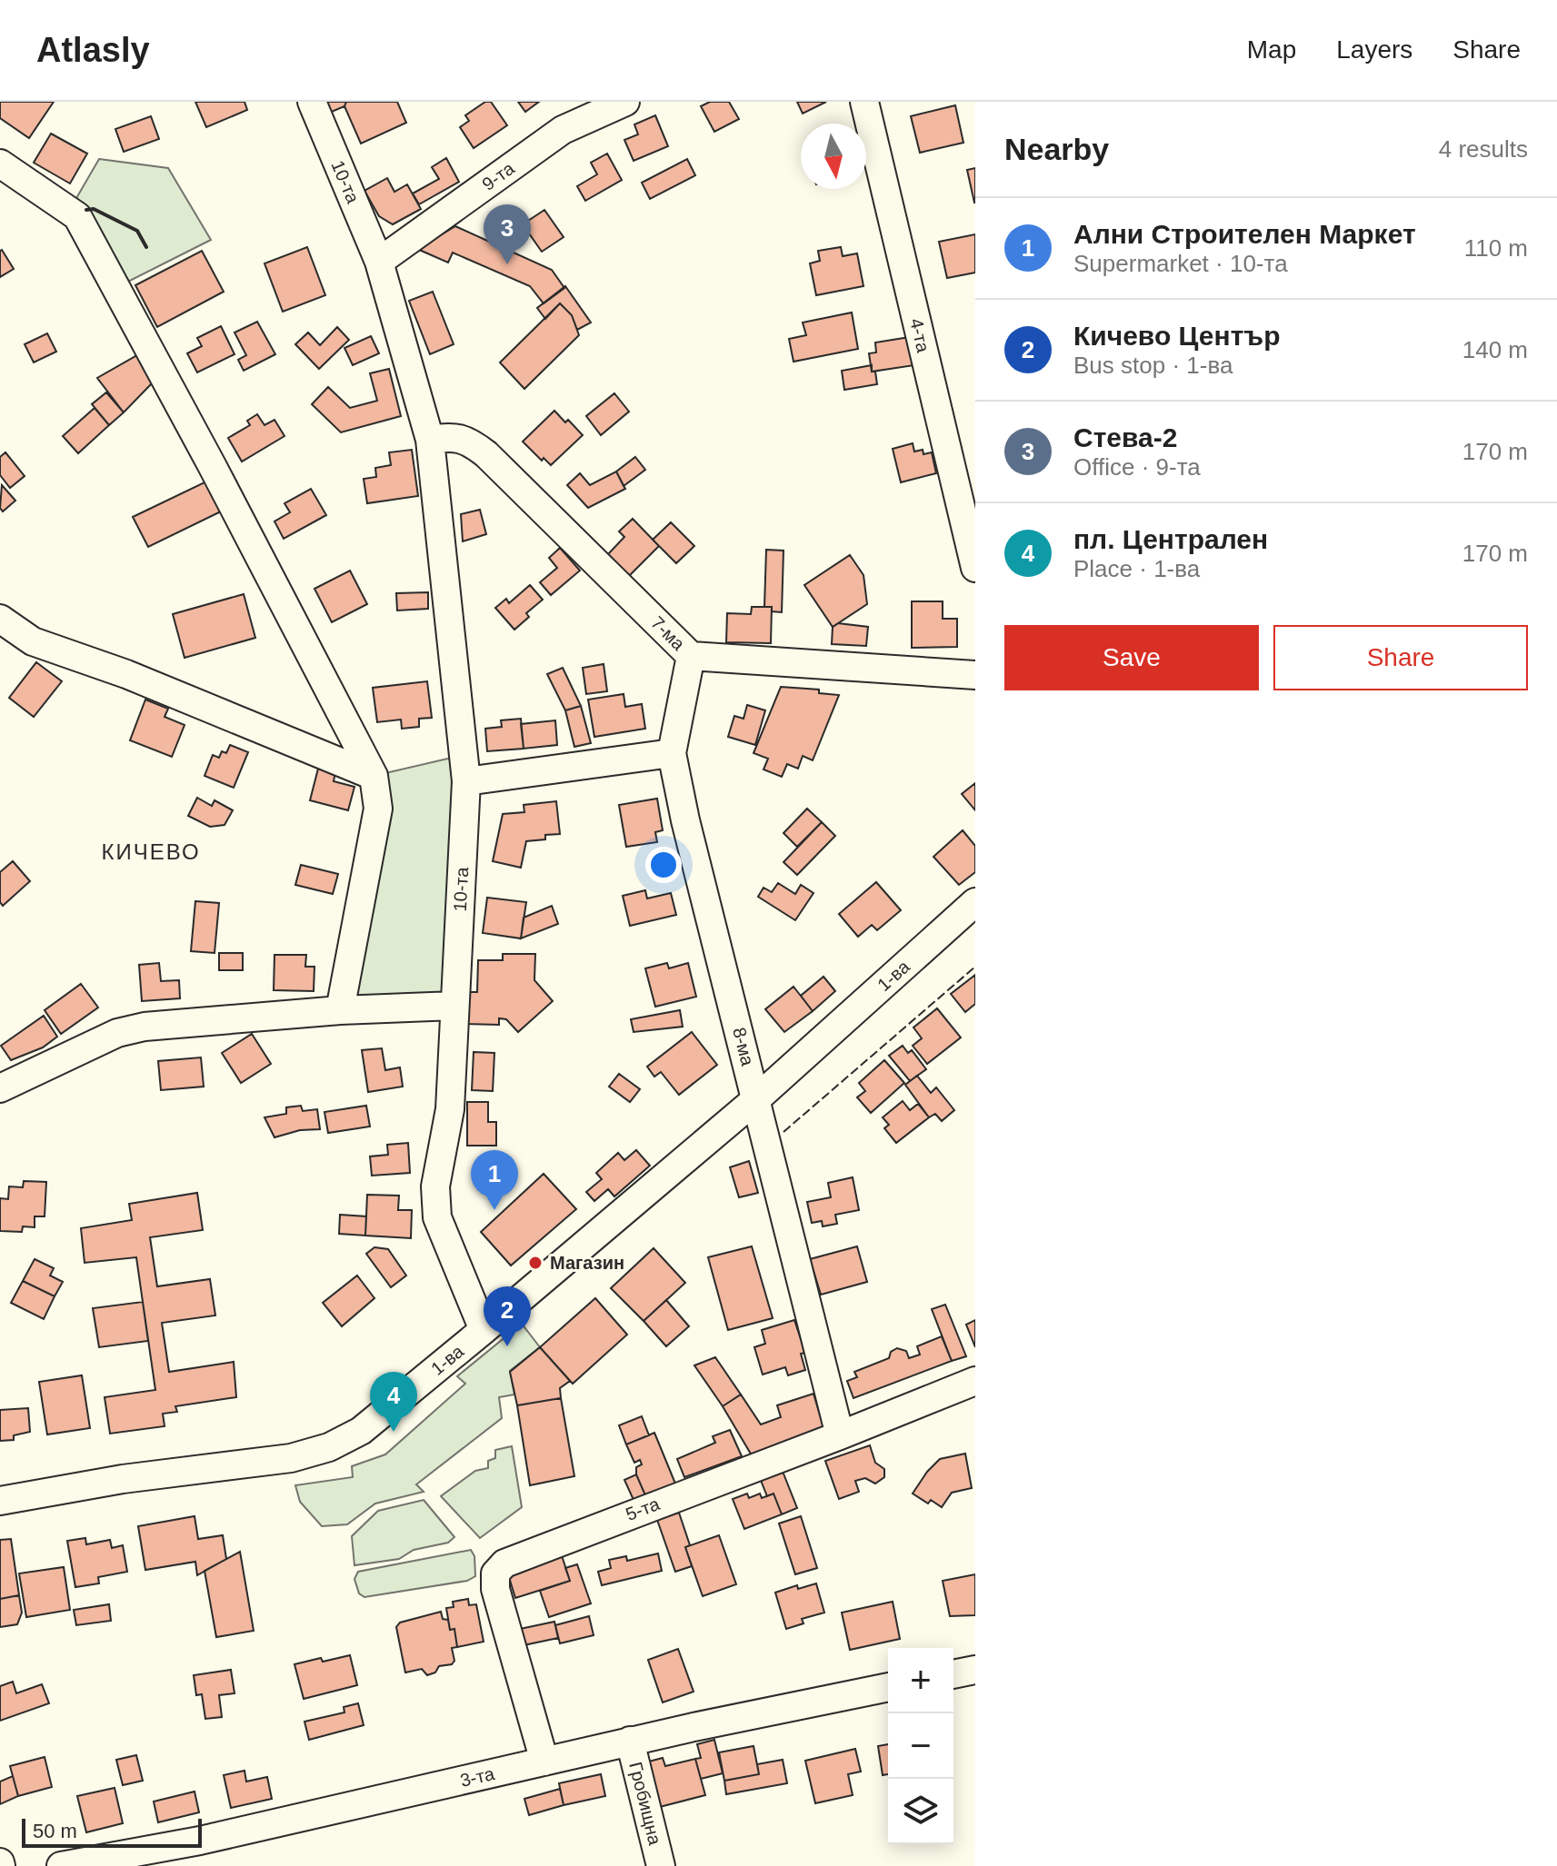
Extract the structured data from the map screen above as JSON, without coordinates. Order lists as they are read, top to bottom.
{
  "streets": {
    "street": [
      "9-та",
      "10-та",
      "4-та",
      "7-ма",
      "1-ва",
      "8-ма",
      "5-та",
      "3-та",
      "Гробищна"
    ]
  },
  "crossings": [
    ["9-та", "10-та"],
    ["10-та", "7-ма"],
    ["10-та", "1-ва"],
    ["7-ма", "8-ма"],
    ["1-ва", "8-ма"],
    ["8-ма", "5-та"],
    ["5-та", "3-та"],
    ["3-та", "Гробищна"]
  ],
  "districts": ["КИЧЕВО"],
  "places": ["Магазин"],
  "scale_bar": "50 m",
  "north": "bottom",
  "page": {
    "header": "Atlasly",
    "nav": ["Map", "Layers", "Share"],
    "heading": ["Nearby", "4 results"],
    "list": [
      {
        "mark": "1",
        "name": "Ални Строителен Маркет",
        "note": "Supermarket · 10-та",
        "value": "110 m"
      },
      {
        "mark": "2",
        "name": "Кичево Център",
        "note": "Bus stop · 1-ва",
        "value": "140 m"
      },
      {
        "mark": "3",
        "name": "Стева-2",
        "note": "Office · 9-та",
        "value": "170 m"
      },
      {
        "mark": "4",
        "name": "пл. Централен",
        "note": "Place · 1-ва",
        "value": "170 m"
      }
    ],
    "pins": [
      "3",
      "1",
      "2",
      "4"
    ],
    "buttons": ["Save", "Share"],
    "map_buttons": ["+", "−"],
    "scale": "50 m"
  }
}
